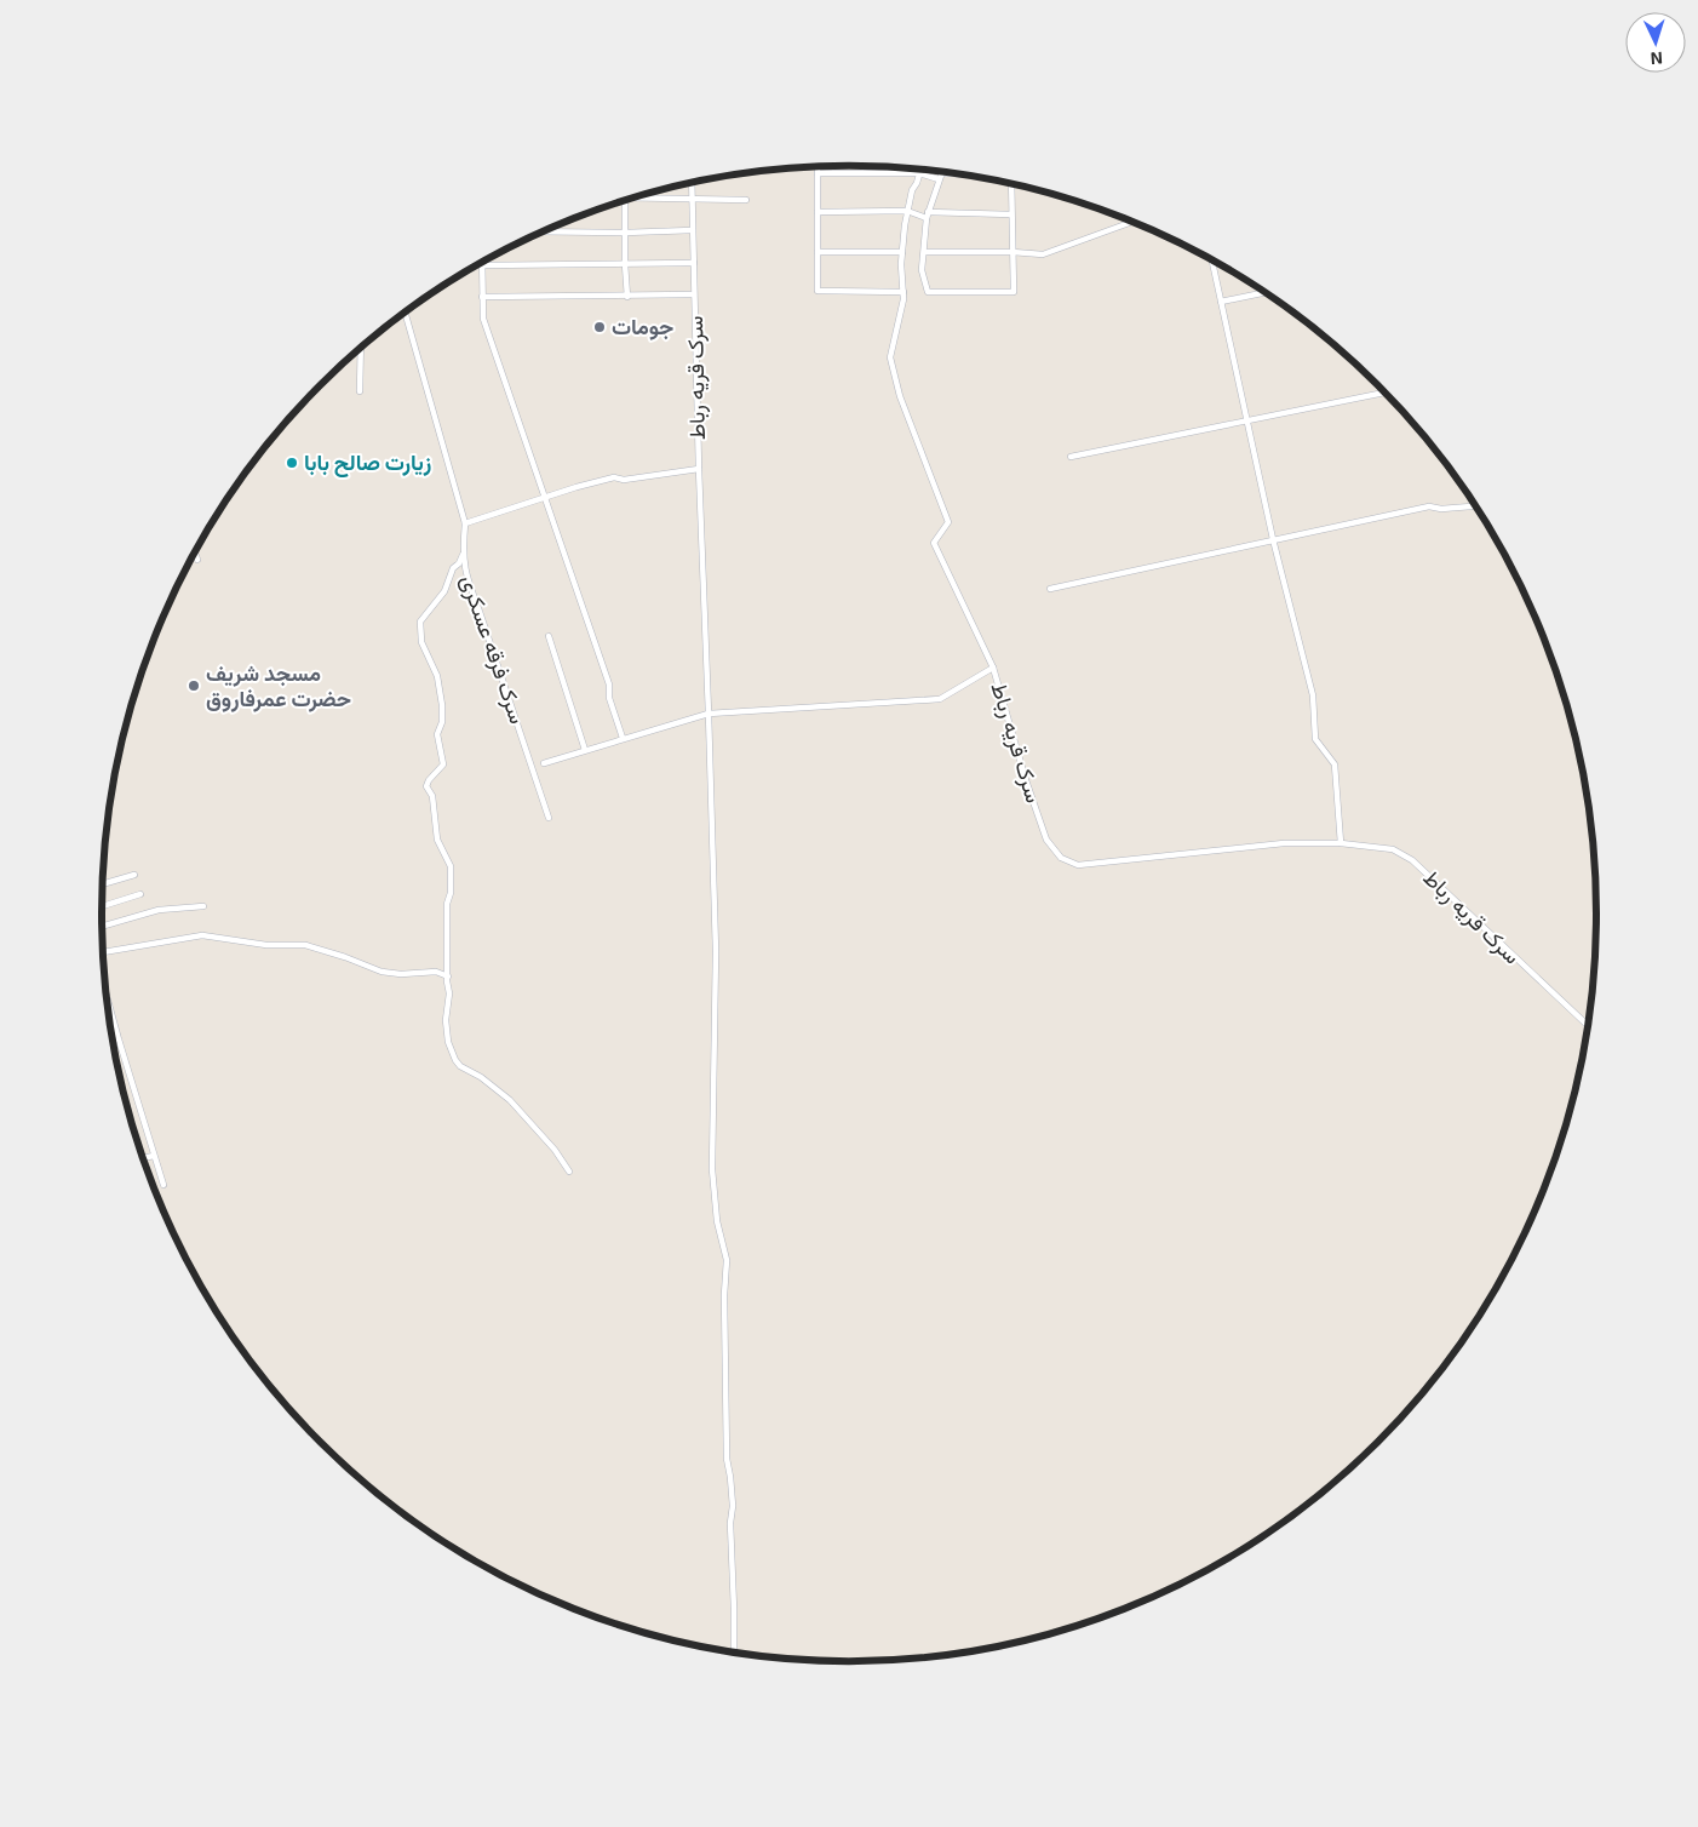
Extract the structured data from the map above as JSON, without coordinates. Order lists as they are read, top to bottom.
{
  "streets": {
    "street": ["سرک قریه رباط", "سرک فرقه عسکری"]
  },
  "places": ["جومات", "زیارت صالح بابا", "مسجد شریف حضرت عمرفاروق"],
  "north": "bottom"
}
